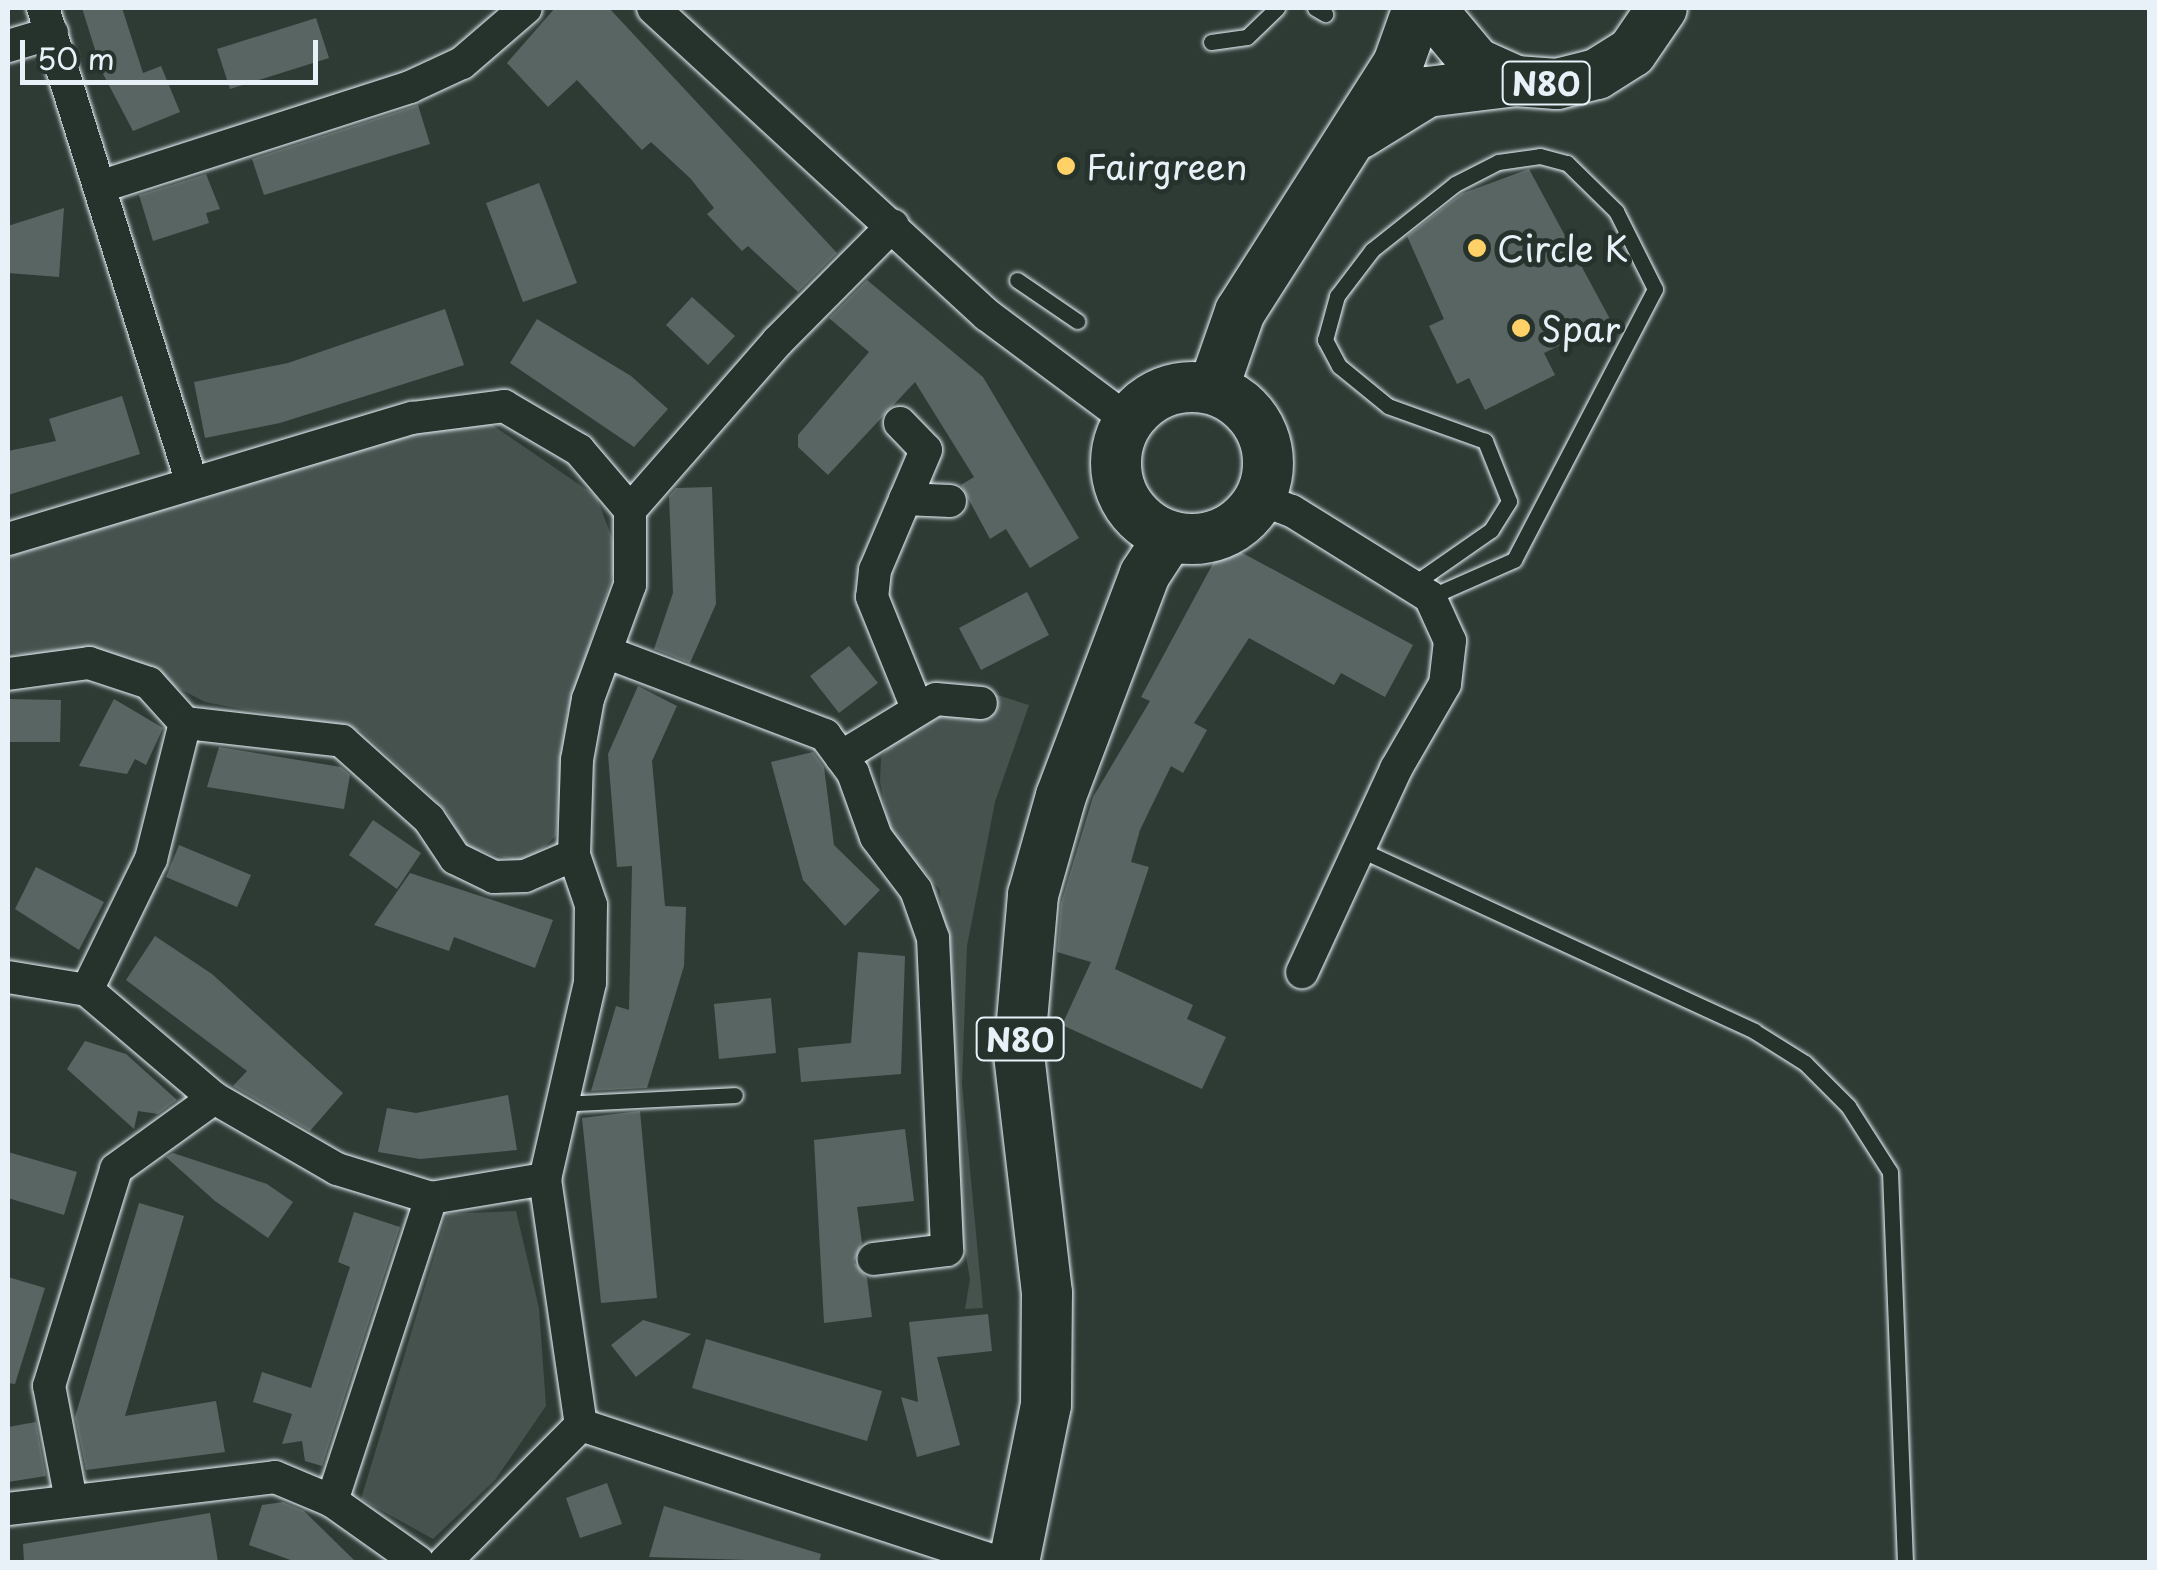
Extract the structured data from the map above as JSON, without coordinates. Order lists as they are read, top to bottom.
{
  "streets": {
    "main road": ["N80"]
  },
  "places": ["Fairgreen", "Circle K", "Spar"],
  "scale_bar": "50 m"
}
